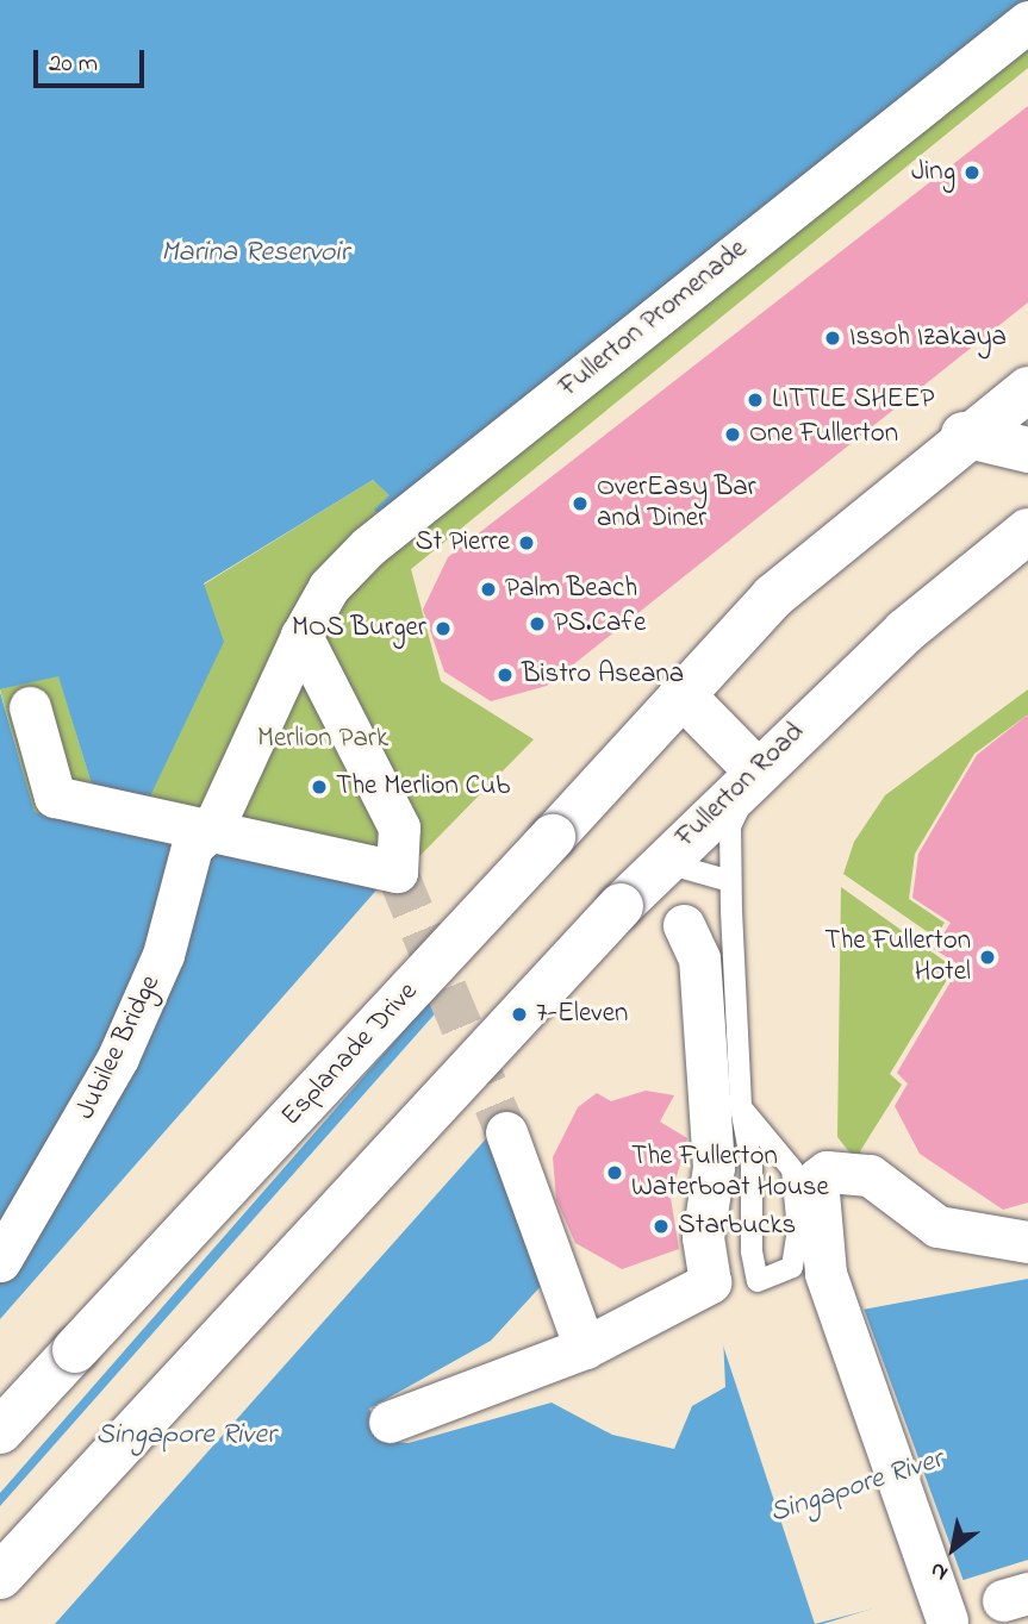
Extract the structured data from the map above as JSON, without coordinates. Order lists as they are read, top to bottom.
{
  "streets": {
    "highway": ["Fullerton Road", "Esplanade Drive"],
    "street": ["Fullerton Promenade", "Jubilee Bridge"]
  },
  "crossings": [
    ["Fullerton Promenade", "Jubilee Bridge"]
  ],
  "water": ["Marina Reservoir", "Singapore River"],
  "parks": ["Merlion Park"],
  "places": [
    "Jing",
    "Issoh Izakaya",
    "LITTLE SHEEP",
    "One Fullerton",
    "OverEasy Bar and Diner",
    "St Pierre",
    "Palm Beach",
    "PS.Cafe",
    "MOS Burger",
    "Bistro Aseana",
    "The Merlion Cub",
    "The Fullerton Hotel",
    "7-Eleven",
    "The Fullerton Waterboat House",
    "Starbucks"
  ],
  "scale_bar": "20 m",
  "north": "bottom left"
}
